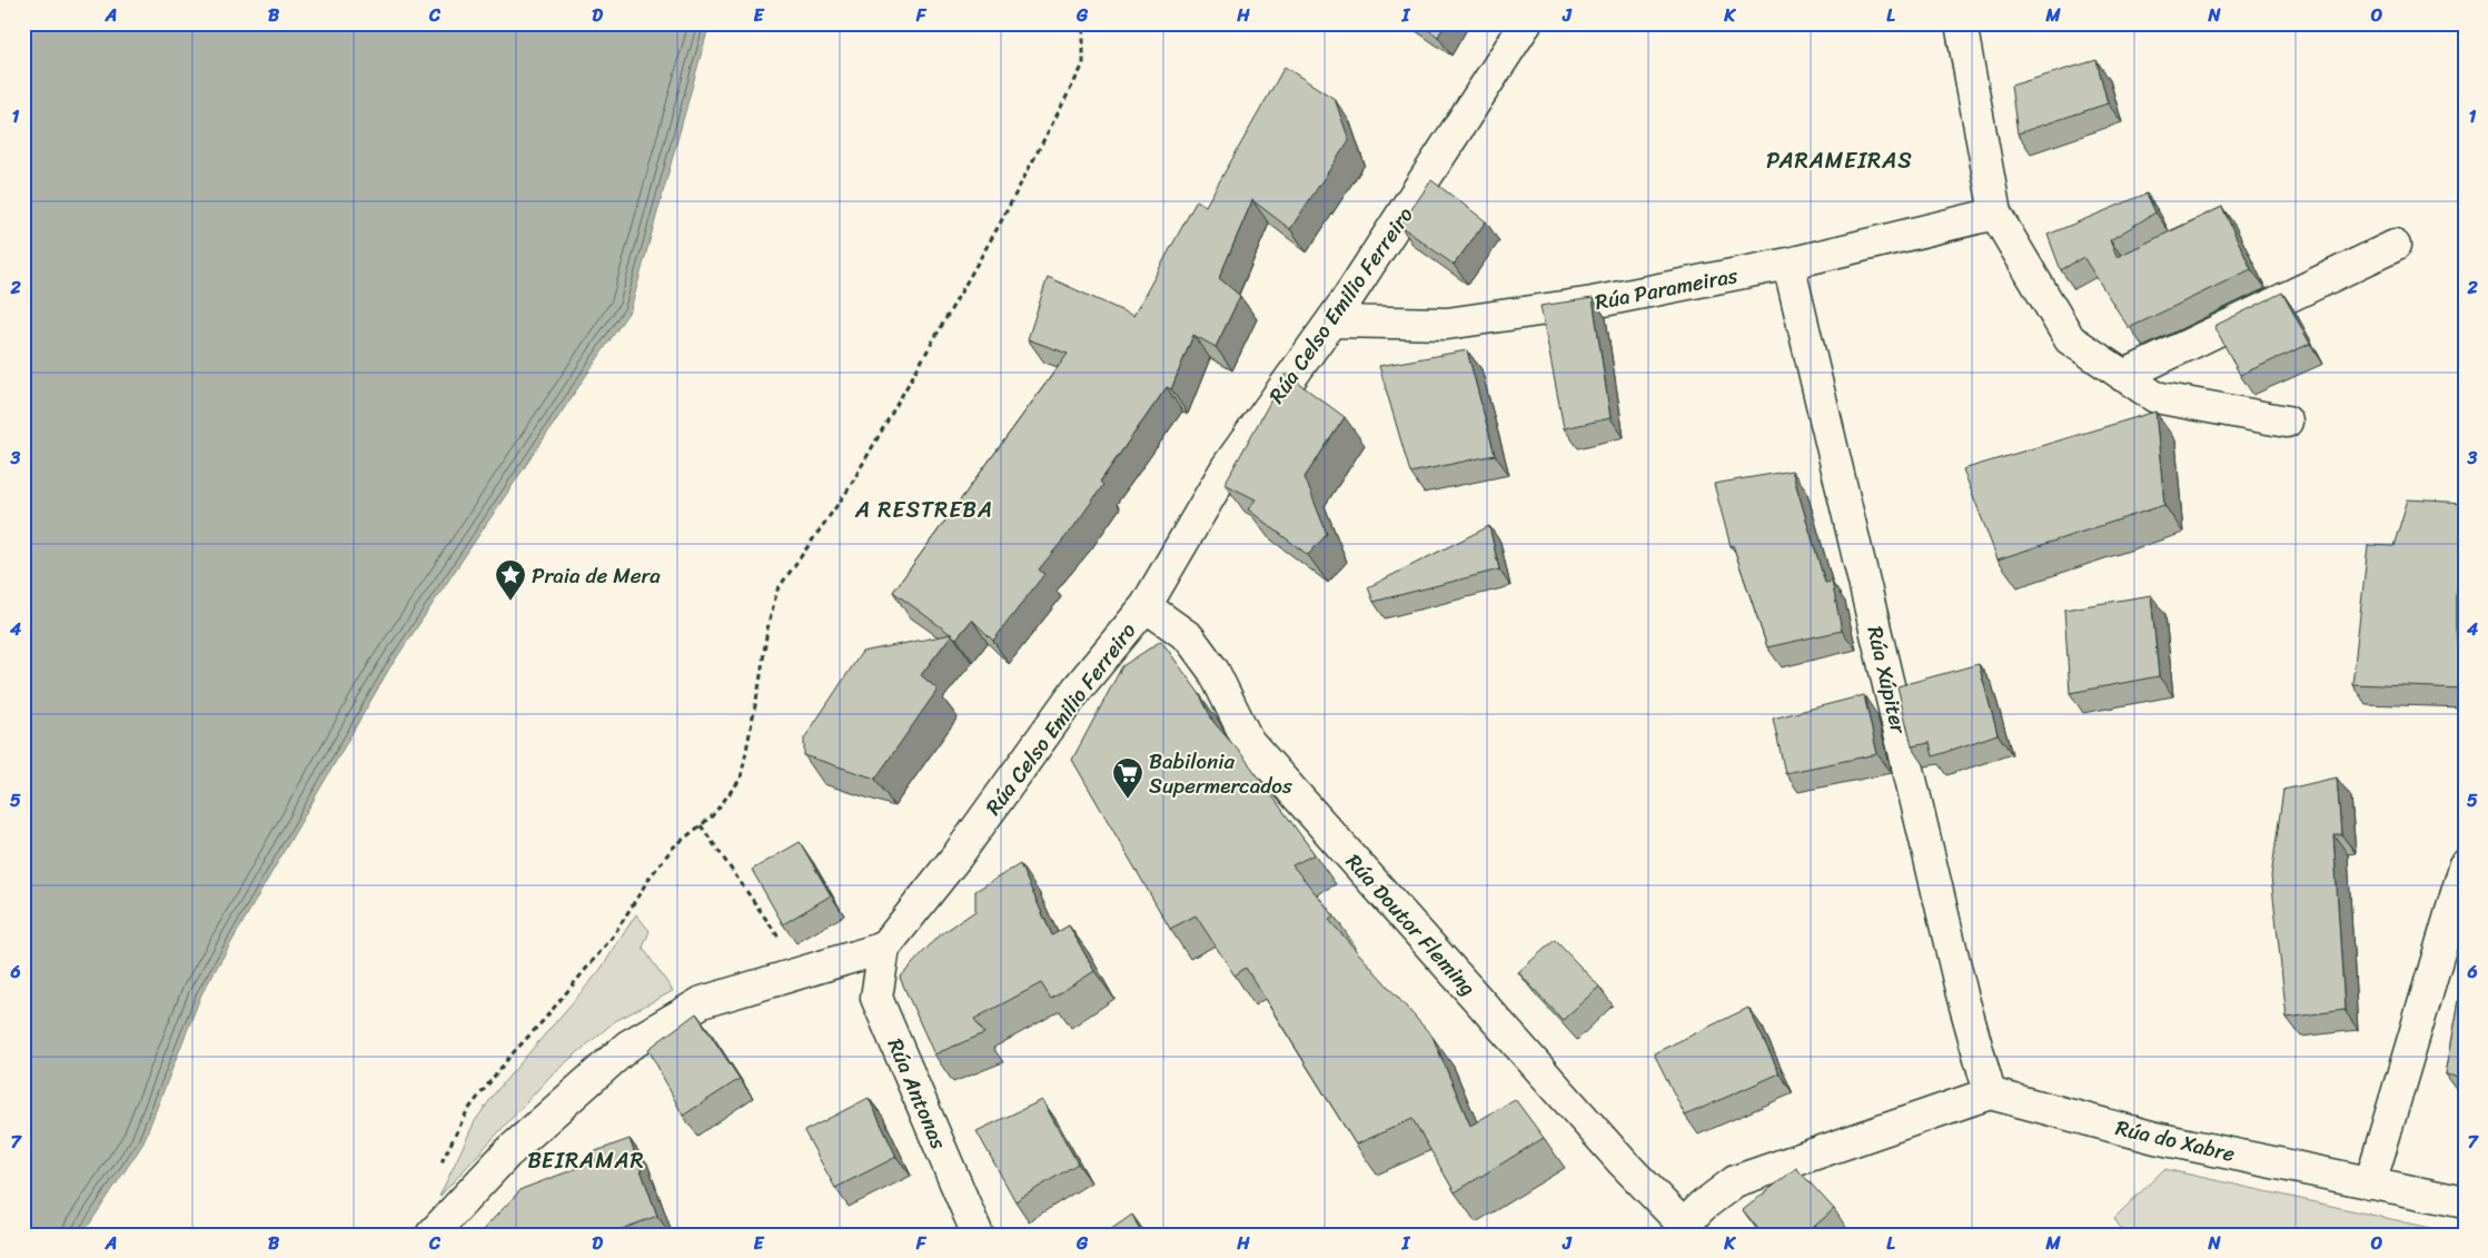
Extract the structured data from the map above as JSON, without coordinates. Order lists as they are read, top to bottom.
{
  "streets": {
    "street": [
      "Rúa Parameiras",
      "Rúa Celso Emilio Ferreiro",
      "Rúa Xúpiter",
      "Rúa Doutor Fleming",
      "Rúa Antonas",
      "Rúa do Xabre"
    ]
  },
  "crossings": [
    ["Rúa Parameiras", "Rúa Celso Emilio Ferreiro"],
    ["Rúa Parameiras", "Rúa Xúpiter"],
    ["Rúa Celso Emilio Ferreiro", "Rúa Doutor Fleming"],
    ["Rúa Celso Emilio Ferreiro", "Rúa Antonas"],
    ["Rúa Xúpiter", "Rúa do Xabre"]
  ],
  "districts": ["PARAMEIRAS", "A RESTREBA", "BEIRAMAR"],
  "places": {
    "place": ["Praia de Mera"],
    "supermarket": ["Babilonia Supermercados"]
  },
  "grid": {
    "columns": [
      "A",
      "B",
      "C",
      "D",
      "E",
      "F",
      "G",
      "H",
      "I",
      "J",
      "K",
      "L",
      "M",
      "N",
      "O"
    ],
    "rows": [
      "1",
      "2",
      "3",
      "4",
      "5",
      "6",
      "7"
    ]
  }
}
